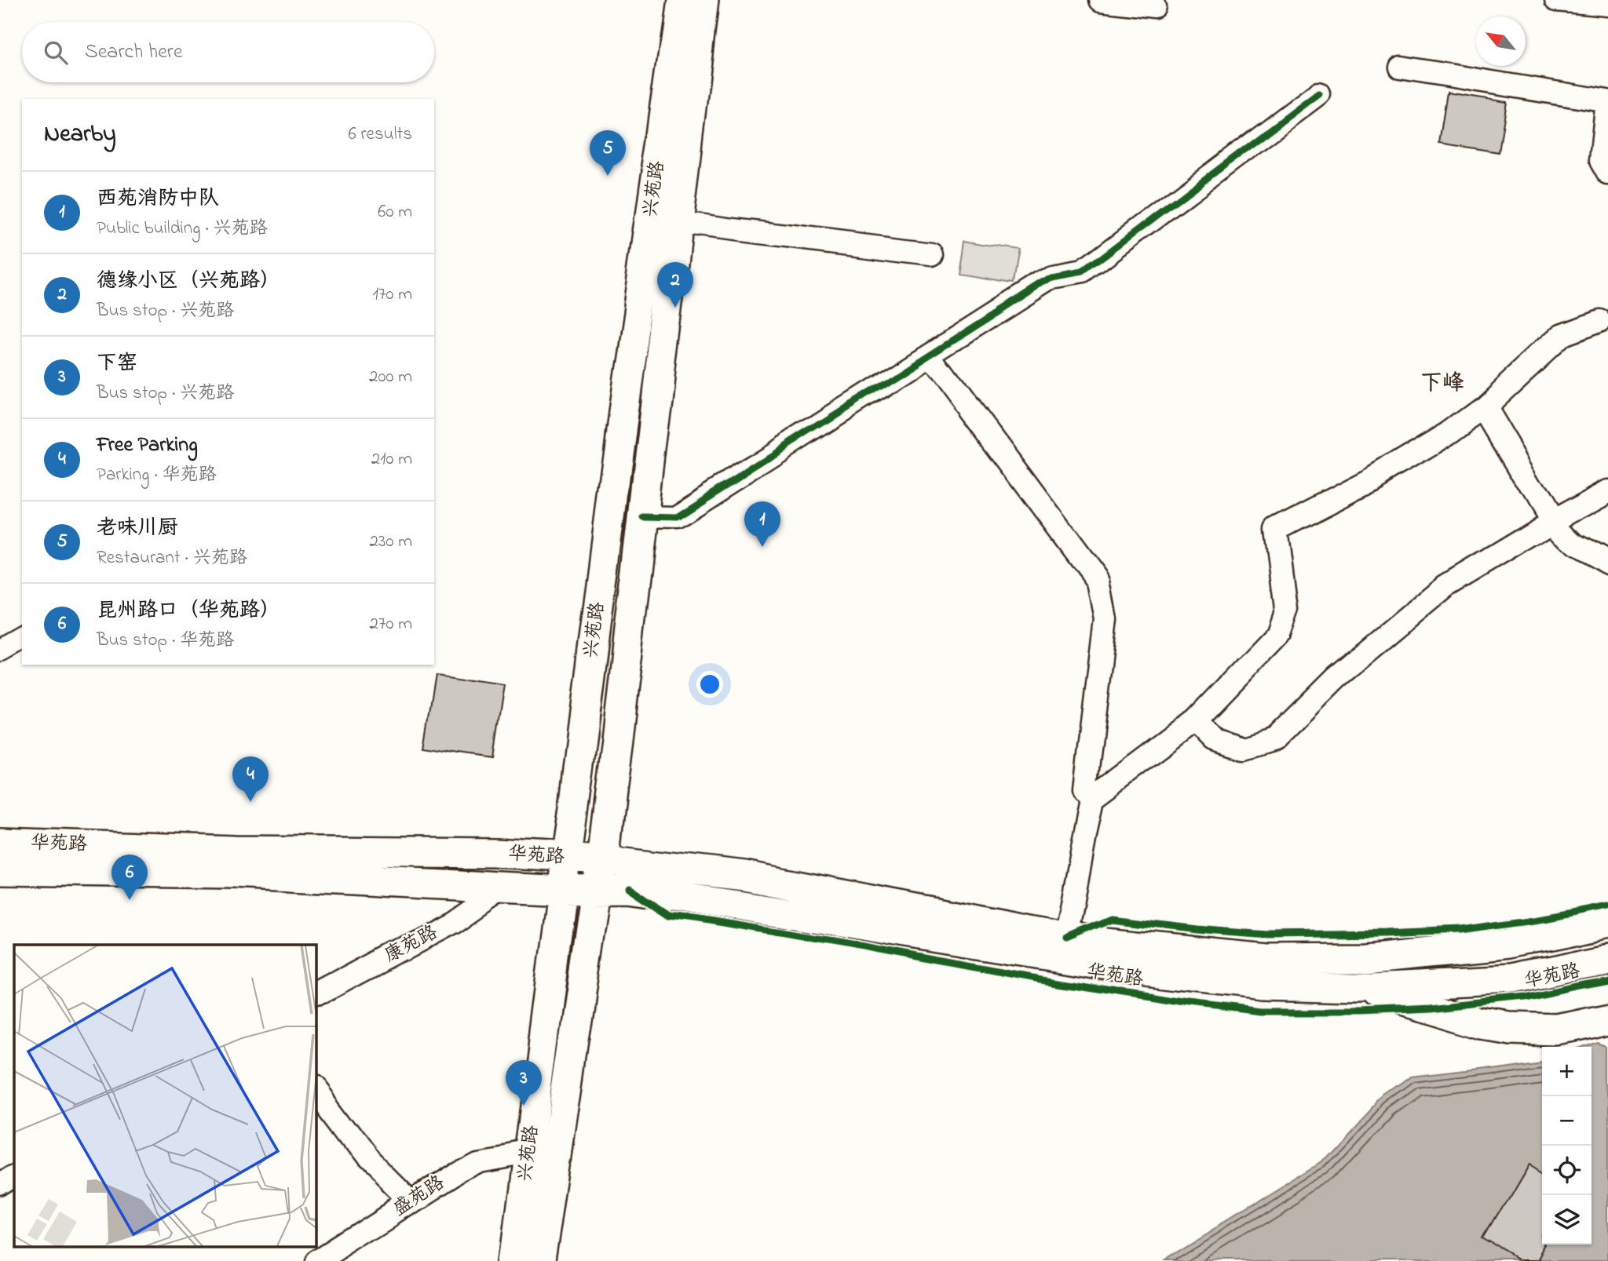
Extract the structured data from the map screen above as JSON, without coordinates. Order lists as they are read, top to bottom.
{
  "streets": {
    "main road": ["兴苑路", "华苑路"],
    "street": ["康苑路", "盛苑路"]
  },
  "crossings": [
    ["兴苑路", "华苑路"],
    ["兴苑路", "盛苑路"],
    ["华苑路", "康苑路"]
  ],
  "districts": ["下峰"],
  "north": "top left",
  "page": {
    "search": "Search here",
    "heading": ["Nearby", "6 results"],
    "pins": [
      "5",
      "2",
      "1",
      "4",
      "6",
      "3"
    ],
    "list": [
      {
        "mark": "1",
        "name": "西苑消防中队",
        "note": "Public building · 兴苑路",
        "value": "60 m"
      },
      {
        "mark": "2",
        "name": "德缘小区（兴苑路）",
        "note": "Bus stop · 兴苑路",
        "value": "170 m"
      },
      {
        "mark": "3",
        "name": "下窑",
        "note": "Bus stop · 兴苑路",
        "value": "200 m"
      },
      {
        "mark": "4",
        "name": "Free Parking",
        "note": "Parking · 华苑路",
        "value": "210 m"
      },
      {
        "mark": "5",
        "name": "老味川厨",
        "note": "Restaurant · 兴苑路",
        "value": "230 m"
      },
      {
        "mark": "6",
        "name": "昆州路口（华苑路）",
        "note": "Bus stop · 华苑路",
        "value": "270 m"
      }
    ],
    "map_buttons": ["+", "−"]
  }
}
